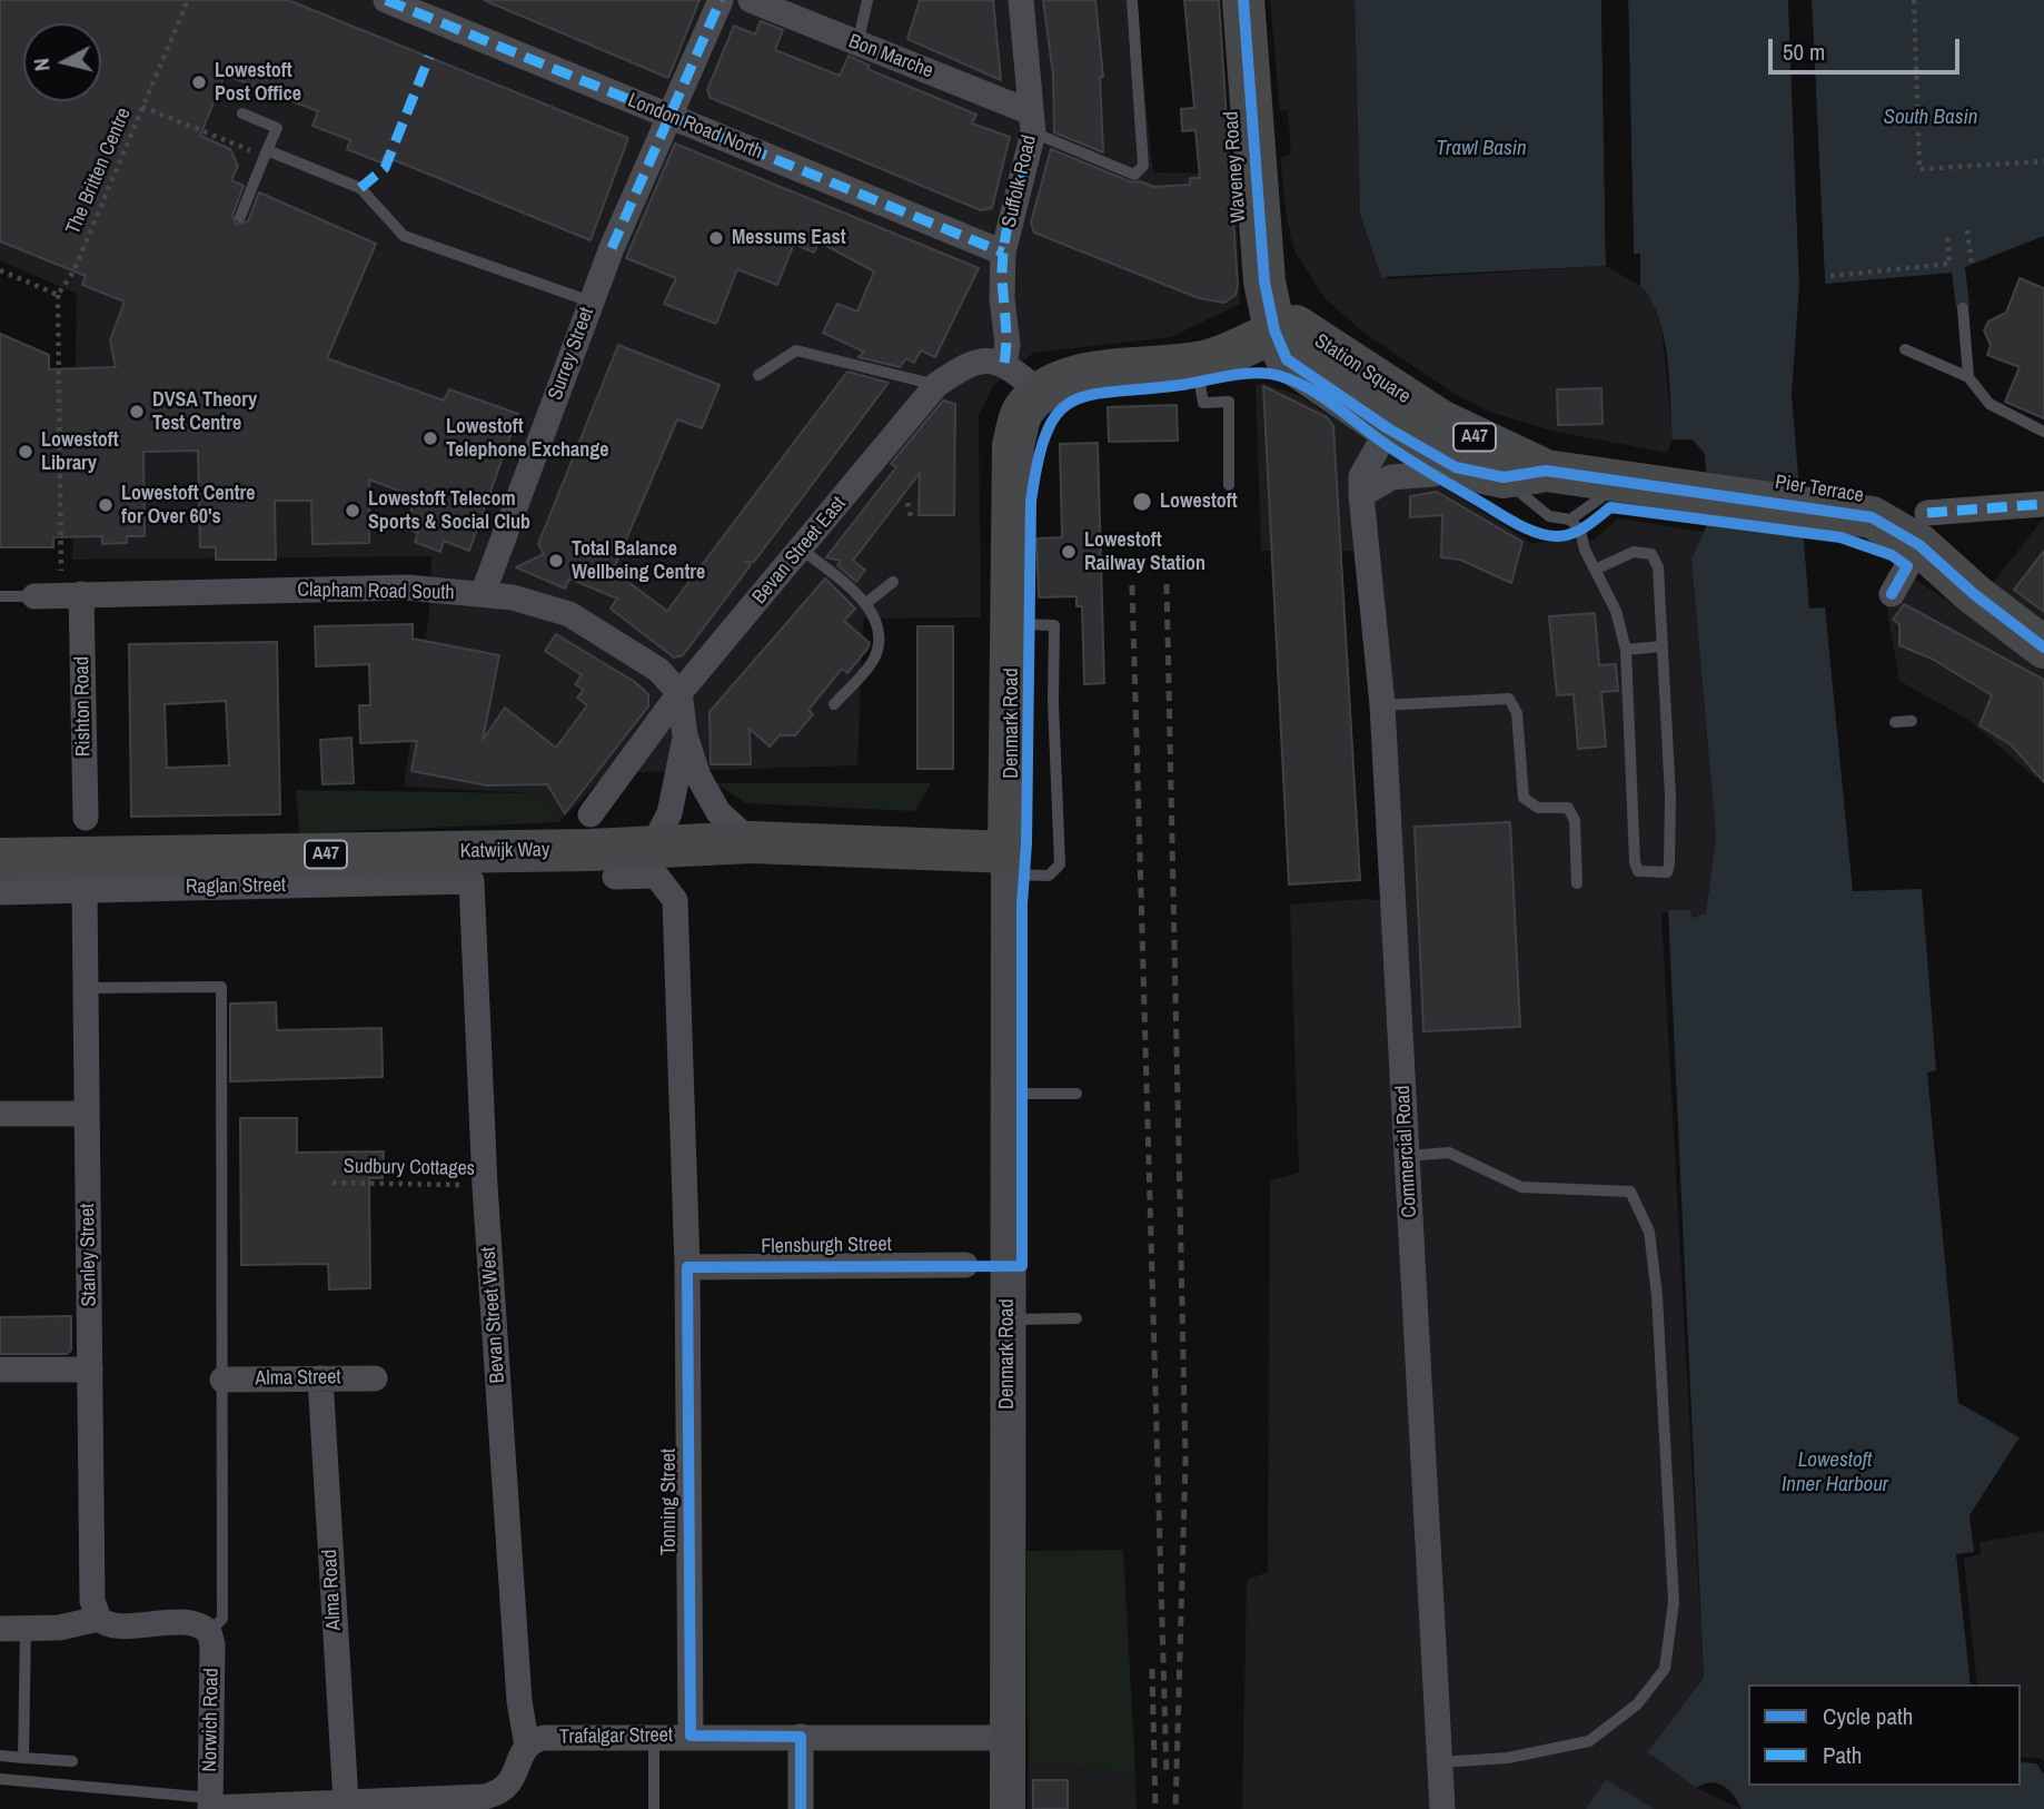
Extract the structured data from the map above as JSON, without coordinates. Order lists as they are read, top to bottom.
{
  "streets": {
    "highway": [
      "Waveney Road",
      "Station Square",
      "A47",
      "Pier Terrace",
      "Denmark Road",
      "Katwijk Way"
    ],
    "street": [
      "Bon Marche",
      "London Road North",
      "Suffolk Road",
      "Surrey Street",
      "Bevan Street East",
      "Clapham Road South",
      "Rishton Road",
      "Raglan Street",
      "Commercial Road",
      "Flensburgh Street",
      "Stanley Street",
      "Bevan Street West",
      "Alma Street",
      "Tonning Street",
      "Alma Road",
      "Norwich Road",
      "Trafalgar Street"
    ],
    "path": ["The Britten Centre", "Sudbury Cottages"]
  },
  "crossings": [
    ["Bon Marche", "Suffolk Road"],
    ["London Road North", "Suffolk Road"],
    ["London Road North", "Surrey Street"],
    ["Waveney Road", "Station Square"],
    ["Suffolk Road", "Bevan Street East"],
    ["Surrey Street", "Clapham Road South"],
    ["Station Square", "Pier Terrace"],
    ["Station Square", "Commercial Road"],
    ["Bevan Street East", "Clapham Road South"],
    ["Clapham Road South", "Rishton Road"],
    ["Denmark Road", "Katwijk Way"],
    ["Denmark Road", "Trafalgar Street"],
    ["Raglan Street", "Stanley Street"],
    ["Raglan Street", "Bevan Street West"],
    ["Sudbury Cottages", "Bevan Street West"],
    ["Flensburgh Street", "Tonning Street"],
    ["Bevan Street West", "Trafalgar Street"],
    ["Alma Street", "Alma Road"],
    ["Tonning Street", "Trafalgar Street"]
  ],
  "water": ["South Basin", "Trawl Basin", "Lowestoft Inner Harbour"],
  "places": [
    "Lowestoft Post Office",
    "Messums East",
    "DVSA Theory Test Centre",
    "Lowestoft Telephone Exchange",
    "Lowestoft Library",
    "Lowestoft",
    "Lowestoft Centre for Over 60's",
    "Lowestoft Telecom Sports & Social Club",
    "Lowestoft Railway Station",
    "Total Balance Wellbeing Centre"
  ],
  "legend": ["Cycle path", "Path"],
  "scale_bar": "50 m",
  "north": "left"
}
